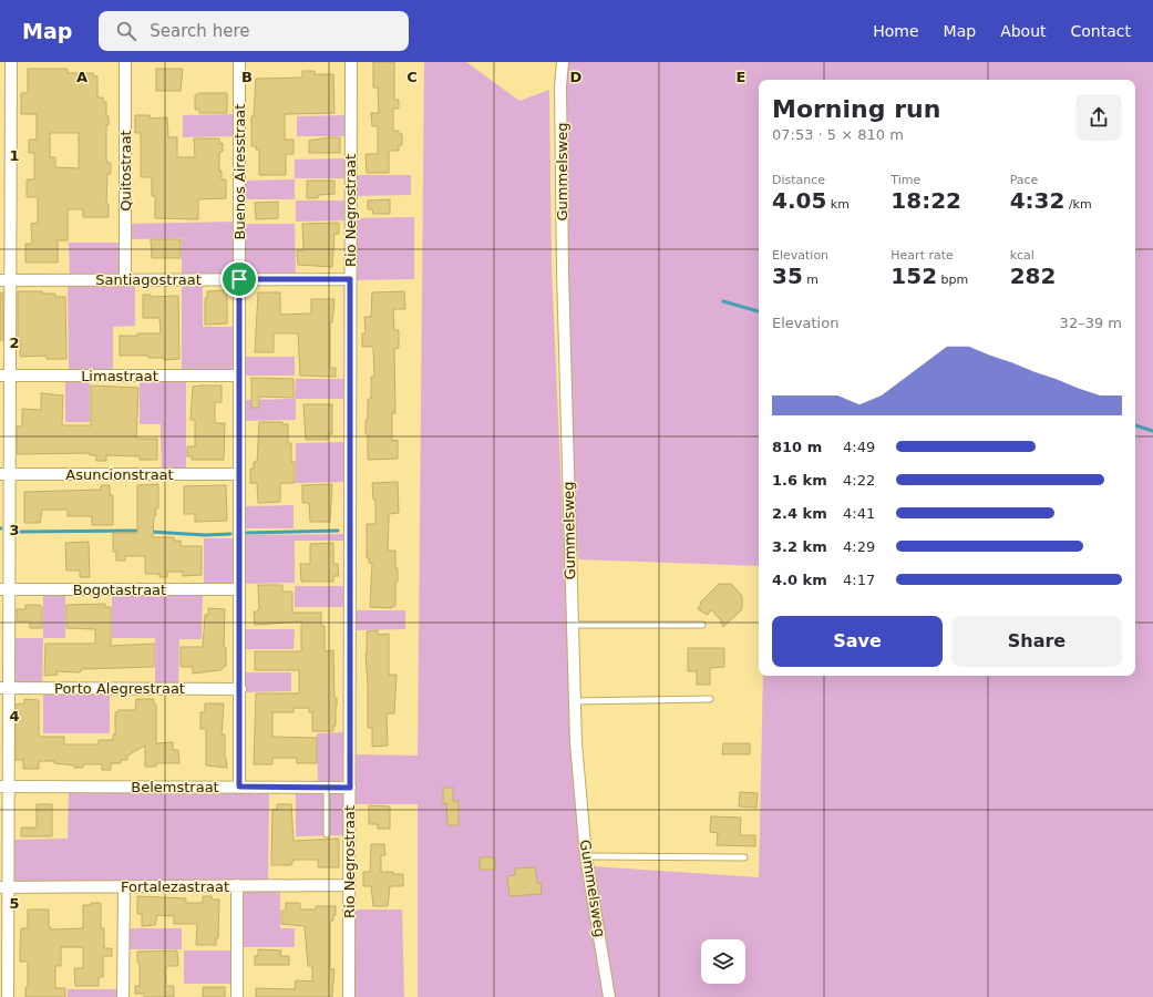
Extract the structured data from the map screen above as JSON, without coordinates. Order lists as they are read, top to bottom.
{
  "streets": {
    "street": [
      "Quitostraat",
      "Buenos Airesstraat",
      "Gummelsweg",
      "Rio Negrostraat",
      "Santiagostraat",
      "Limastraat",
      "Asuncionstraat",
      "Bogotastraat",
      "Porto Alegrestraat",
      "Belemstraat",
      "Fortalezastraat"
    ]
  },
  "crossings": [
    ["Quitostraat", "Santiagostraat"],
    ["Buenos Airesstraat", "Santiagostraat"],
    ["Buenos Airesstraat", "Limastraat"],
    ["Buenos Airesstraat", "Asuncionstraat"],
    ["Buenos Airesstraat", "Bogotastraat"],
    ["Buenos Airesstraat", "Porto Alegrestraat"],
    ["Buenos Airesstraat", "Belemstraat"],
    ["Rio Negrostraat", "Santiagostraat"],
    ["Rio Negrostraat", "Belemstraat"],
    ["Rio Negrostraat", "Fortalezastraat"]
  ],
  "page": {
    "header": "Map",
    "search": "Search here",
    "nav": [
      "Home",
      "Map",
      "About",
      "Contact"
    ],
    "heading": ["Morning run", "07:53 · 5 × 810 m"],
    "stats": [
      ["Distance", "4.05 km"],
      ["Time", "18:22"],
      ["Pace", "4:32 /km"],
      ["Elevation", "35 m"],
      ["Heart rate", "152 bpm"],
      ["kcal", "282"]
    ],
    "chart": ["Elevation", "32–39 m"],
    "list": [
      {
        "name": "810 m",
        "note": "4:49"
      },
      {
        "name": "1.6 km",
        "note": "4:22"
      },
      {
        "name": "2.4 km",
        "note": "4:41"
      },
      {
        "name": "3.2 km",
        "note": "4:29"
      },
      {
        "name": "4.0 km",
        "note": "4:17"
      }
    ],
    "buttons": ["Save", "Share"]
  },
  "grid": {
    "columns": [
      "A",
      "B",
      "C",
      "D",
      "E"
    ],
    "rows": [
      "1",
      "2",
      "3",
      "4",
      "5"
    ]
  }
}
